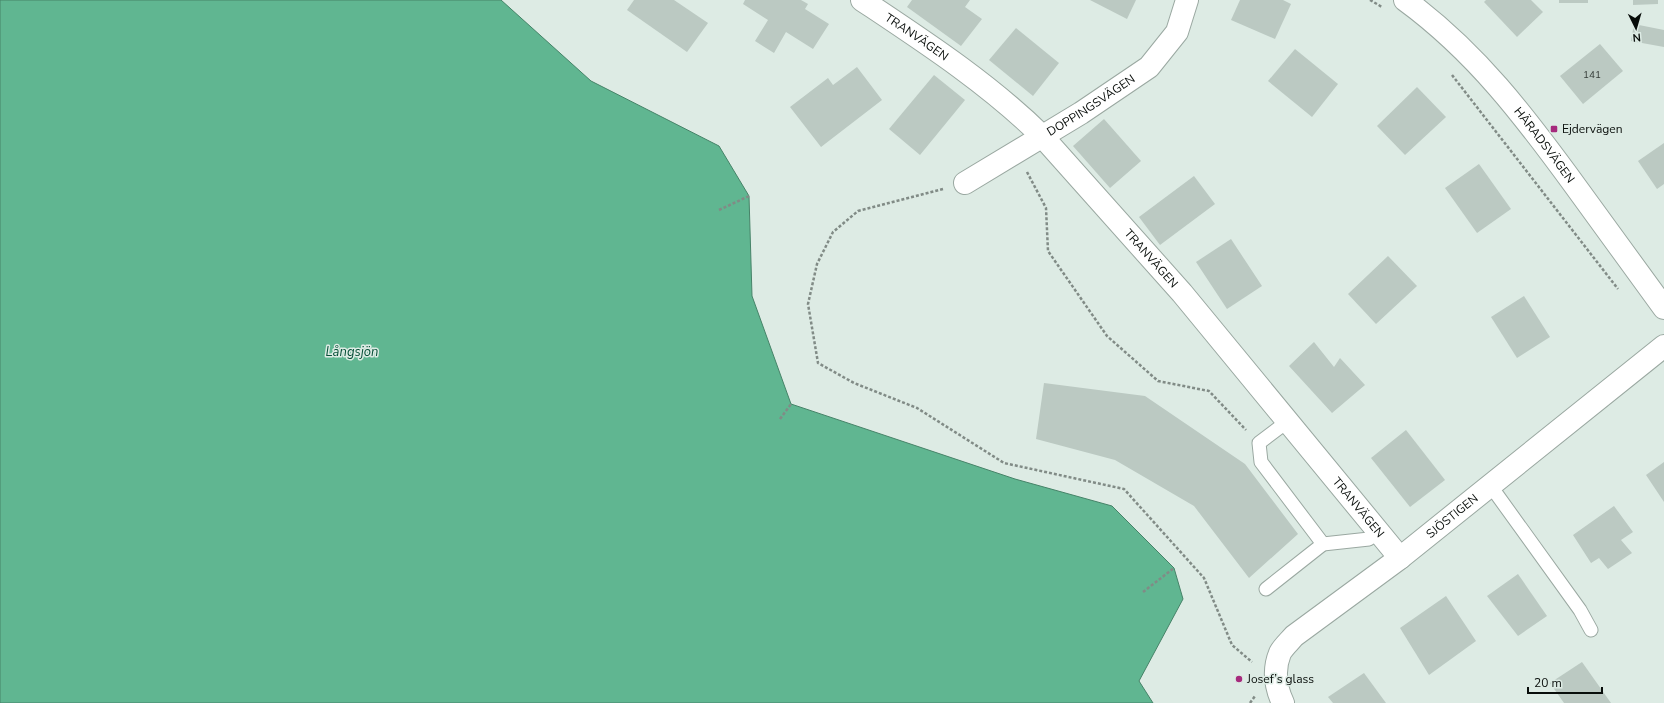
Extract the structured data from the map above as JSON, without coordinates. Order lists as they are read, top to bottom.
{
  "streets": {
    "street": [
      "TRANVÄGEN",
      "DOPPINGSVÄGEN",
      "HÄRADSVÄGEN",
      "SJÖSTIGEN"
    ]
  },
  "crossings": [
    ["TRANVÄGEN", "DOPPINGSVÄGEN"],
    ["TRANVÄGEN", "SJÖSTIGEN"]
  ],
  "water": ["Långsjön"],
  "places": {
    "transit": ["Ejdervägen"],
    "other": ["Josef’s glass"]
  },
  "house_numbers": ["141"],
  "scale_bar": "20 m",
  "north": "bottom"
}
